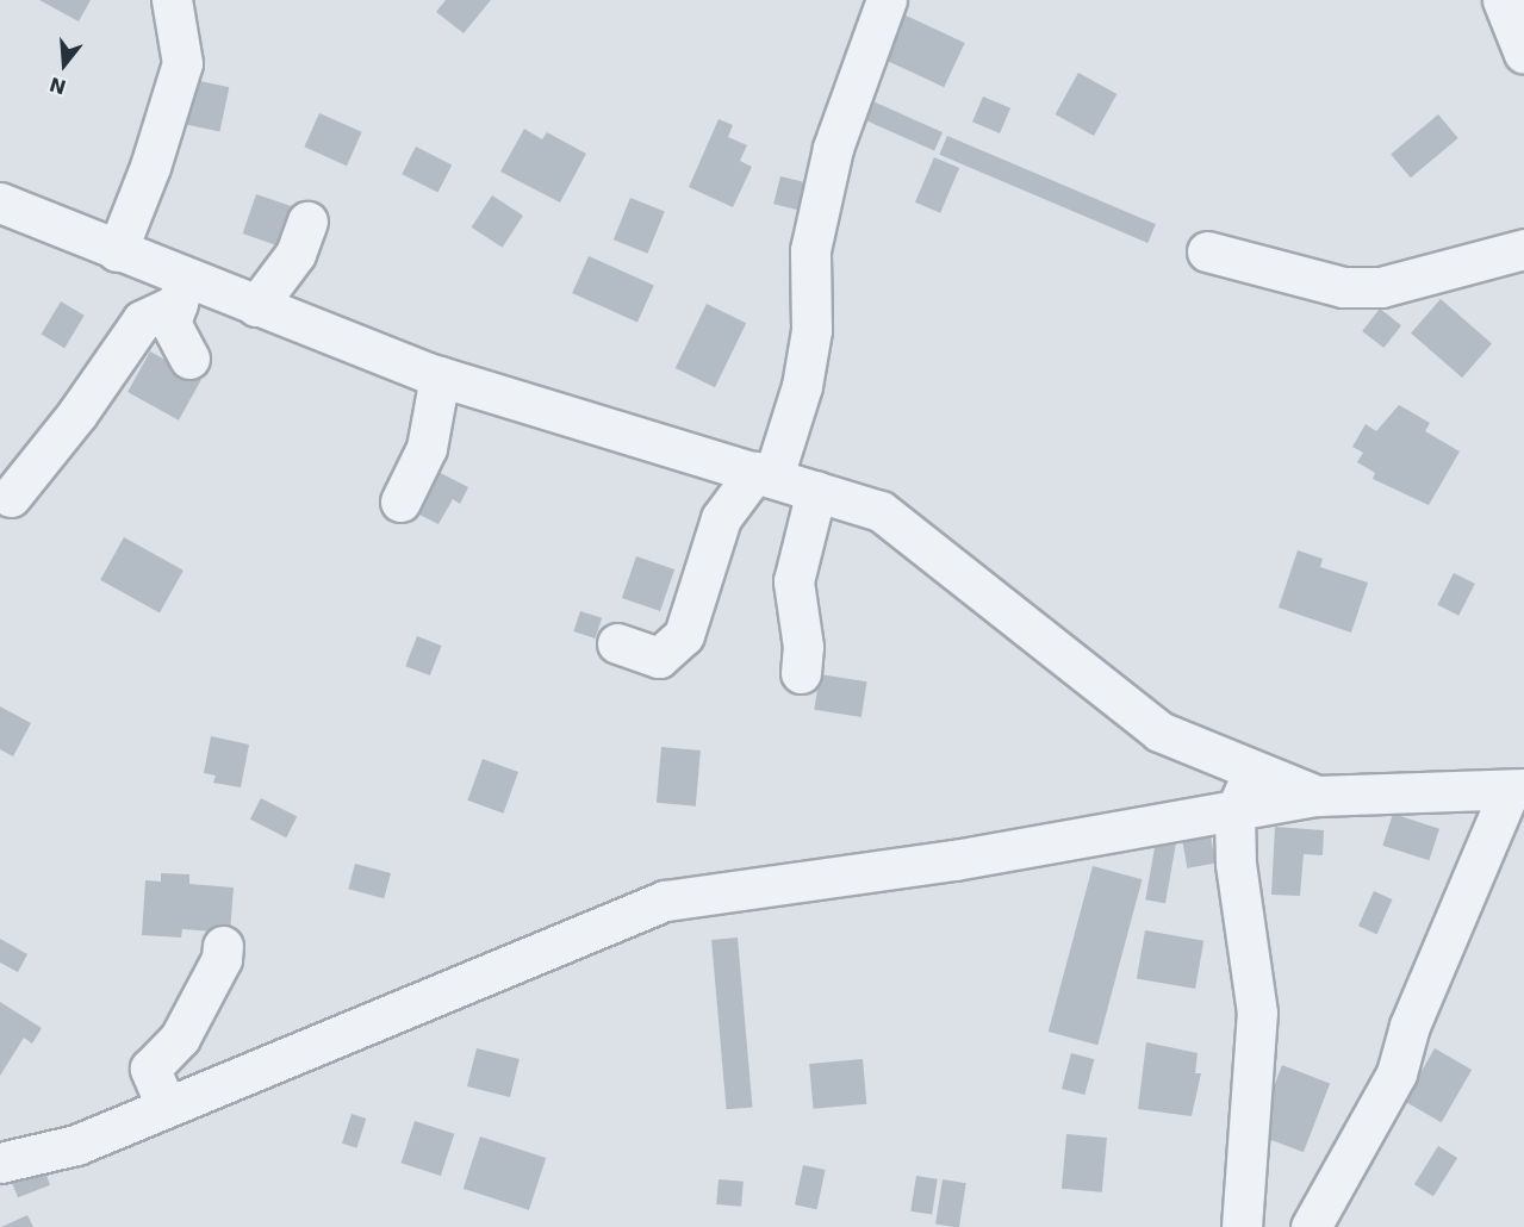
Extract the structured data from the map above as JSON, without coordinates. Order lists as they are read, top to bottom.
{
  "north": "bottom"
}
